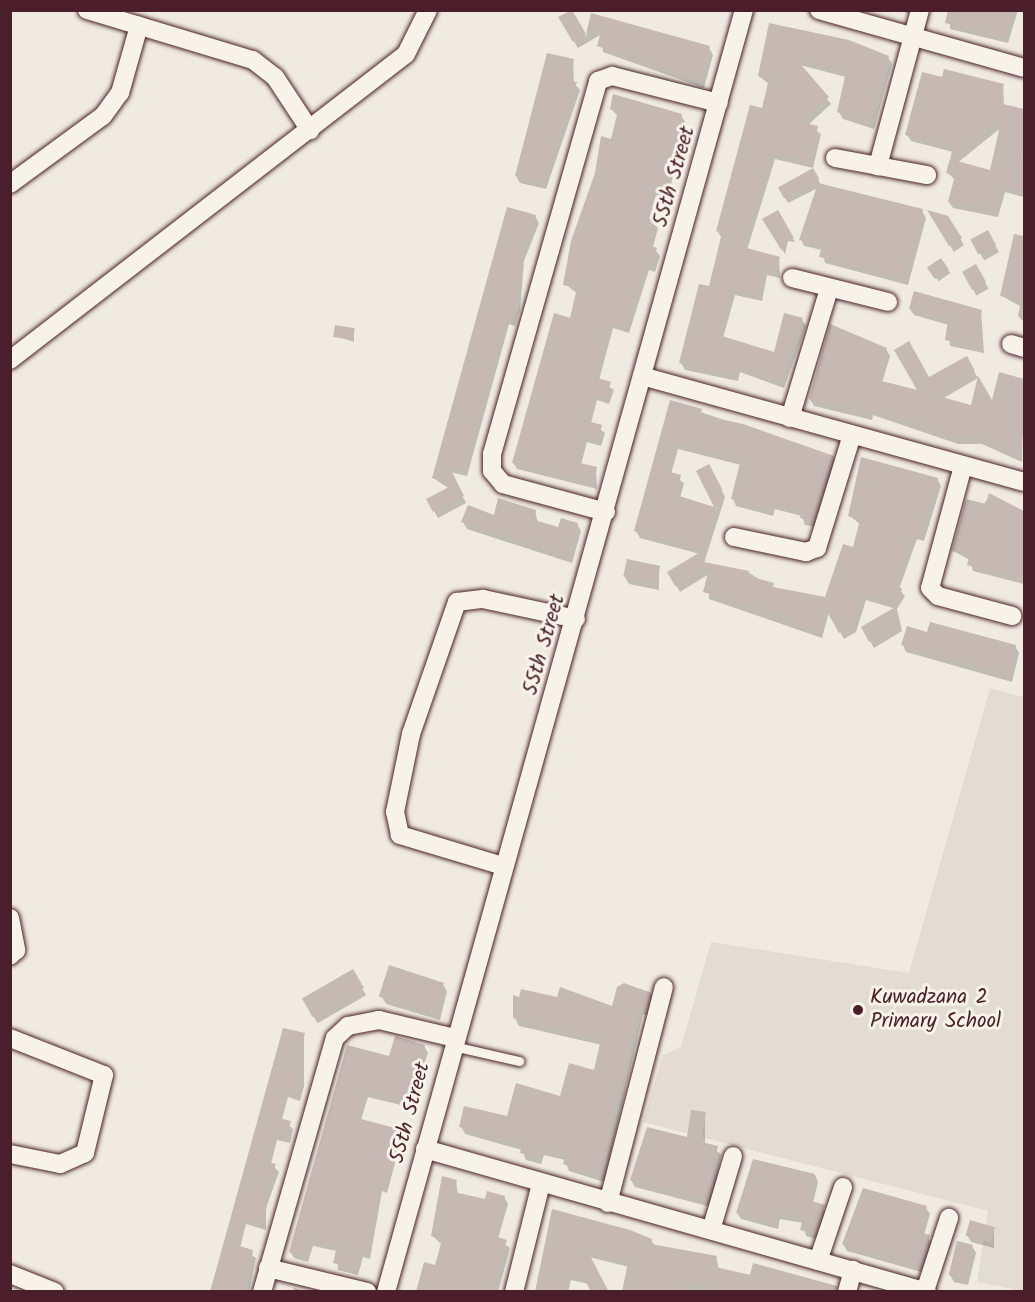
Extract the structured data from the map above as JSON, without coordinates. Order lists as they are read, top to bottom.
{
  "streets": {
    "street": ["55th Street"]
  },
  "places": ["Kuwadzana 2 Primary School"]
}
